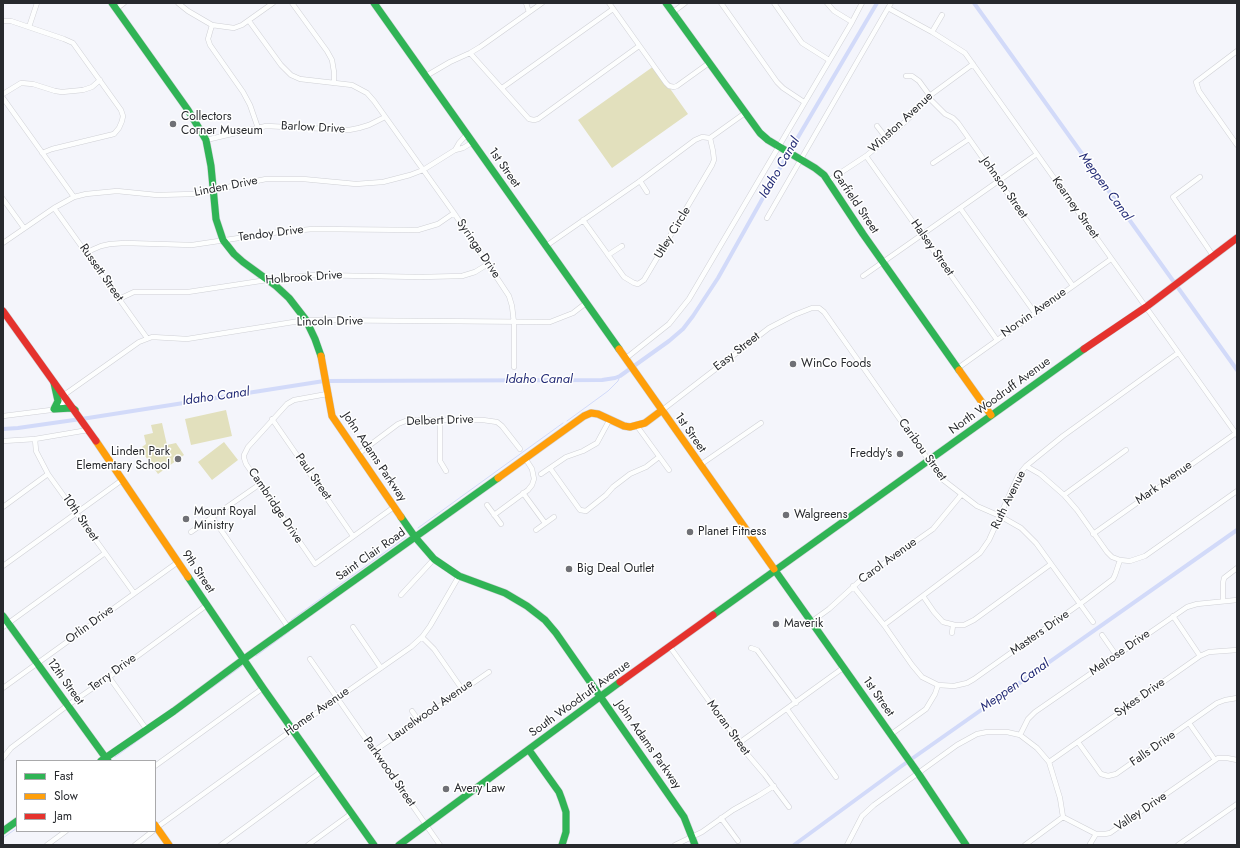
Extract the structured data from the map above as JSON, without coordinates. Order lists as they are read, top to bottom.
{
  "streets": {
    "street": [
      "Winston Avenue",
      "Barlow Drive",
      "1st Street",
      "Linden Drive",
      "Johnson Street",
      "Garfield Street",
      "Kearney Street",
      "Utley Circle",
      "Tendoy Drive",
      "Halsey Street",
      "Syringa Drive",
      "Russett Street",
      "Holbrook Drive",
      "Norvin Avenue",
      "Lincoln Drive",
      "Easy Street",
      "North Woodruff Avenue",
      "Delbert Drive",
      "Caribou Street",
      "John Adams Parkway",
      "Paul Street",
      "Mark Avenue",
      "Ruth Avenue",
      "Cambridge Drive",
      "10th Street",
      "Saint Clair Road",
      "Carol Avenue",
      "9th Street",
      "Orlin Drive",
      "Masters Drive",
      "Melrose Drive",
      "Terry Drive",
      "12th Street",
      "Sykes Drive",
      "South Woodruff Avenue",
      "Laurelwood Avenue",
      "Homer Avenue",
      "Moran Street",
      "Falls Drive",
      "Parkwood Street",
      "Valley Drive"
    ]
  },
  "crossings": [
    ["Winston Avenue", "Johnson Street"],
    ["Winston Avenue", "Garfield Street"],
    ["Winston Avenue", "Kearney Street"],
    ["Winston Avenue", "Halsey Street"],
    ["Barlow Drive", "Syringa Drive"],
    ["Barlow Drive", "John Adams Parkway"],
    ["1st Street", "Linden Drive"],
    ["1st Street", "Lincoln Drive"],
    ["1st Street", "Easy Street"],
    ["1st Street", "North Woodruff Avenue"],
    ["1st Street", "Carol Avenue"],
    ["1st Street", "South Woodruff Avenue"],
    ["Linden Drive", "Syringa Drive"],
    ["Linden Drive", "Russett Street"],
    ["Linden Drive", "John Adams Parkway"],
    ["Johnson Street", "Norvin Avenue"],
    ["Garfield Street", "Norvin Avenue"],
    ["Garfield Street", "North Woodruff Avenue"],
    ["Kearney Street", "Norvin Avenue"],
    ["Kearney Street", "North Woodruff Avenue"],
    ["Kearney Street", "Mark Avenue"],
    ["Kearney Street", "Ruth Avenue"],
    ["Tendoy Drive", "Syringa Drive"],
    ["Tendoy Drive", "Russett Street"],
    ["Tendoy Drive", "John Adams Parkway"],
    ["Halsey Street", "Norvin Avenue"],
    ["Syringa Drive", "Holbrook Drive"],
    ["Syringa Drive", "Lincoln Drive"],
    ["Russett Street", "Holbrook Drive"],
    ["Russett Street", "Lincoln Drive"],
    ["Holbrook Drive", "John Adams Parkway"],
    ["Lincoln Drive", "John Adams Parkway"],
    ["Lincoln Drive", "9th Street"],
    ["Easy Street", "Caribou Street"],
    ["North Woodruff Avenue", "Caribou Street"],
    ["North Woodruff Avenue", "South Woodruff Avenue"],
    ["Delbert Drive", "John Adams Parkway"],
    ["Caribou Street", "Ruth Avenue"],
    ["Caribou Street", "Carol Avenue"],
    ["Caribou Street", "Masters Drive"],
    ["John Adams Parkway", "Cambridge Drive"],
    ["John Adams Parkway", "Saint Clair Road"],
    ["John Adams Parkway", "South Woodruff Avenue"],
    ["John Adams Parkway", "Homer Avenue"],
    ["Paul Street", "Cambridge Drive"],
    ["Ruth Avenue", "Masters Drive"],
    ["10th Street", "Orlin Drive"],
    ["Saint Clair Road", "9th Street"],
    ["Saint Clair Road", "12th Street"],
    ["Carol Avenue", "Masters Drive"],
    ["9th Street", "Orlin Drive"],
    ["9th Street", "Terry Drive"],
    ["9th Street", "Homer Avenue"],
    ["Orlin Drive", "12th Street"],
    ["Terry Drive", "12th Street"],
    ["Sykes Drive", "Falls Drive"],
    ["South Woodruff Avenue", "Moran Street"],
    ["South Woodruff Avenue", "Parkwood Street"],
    ["Laurelwood Avenue", "Parkwood Street"],
    ["Homer Avenue", "Parkwood Street"]
  ],
  "water": ["Idaho Canal", "Meppen Canal"],
  "places": [
    "Collectors Corner Museum",
    "WinCo Foods",
    "Freddy's",
    "Linden Park Elementary School",
    "Walgreens",
    "Mount Royal Ministry",
    "Planet Fitness",
    "Big Deal Outlet",
    "Maverik",
    "Avery Law"
  ],
  "legend": ["Fast", "Slow", "Jam"]
}
